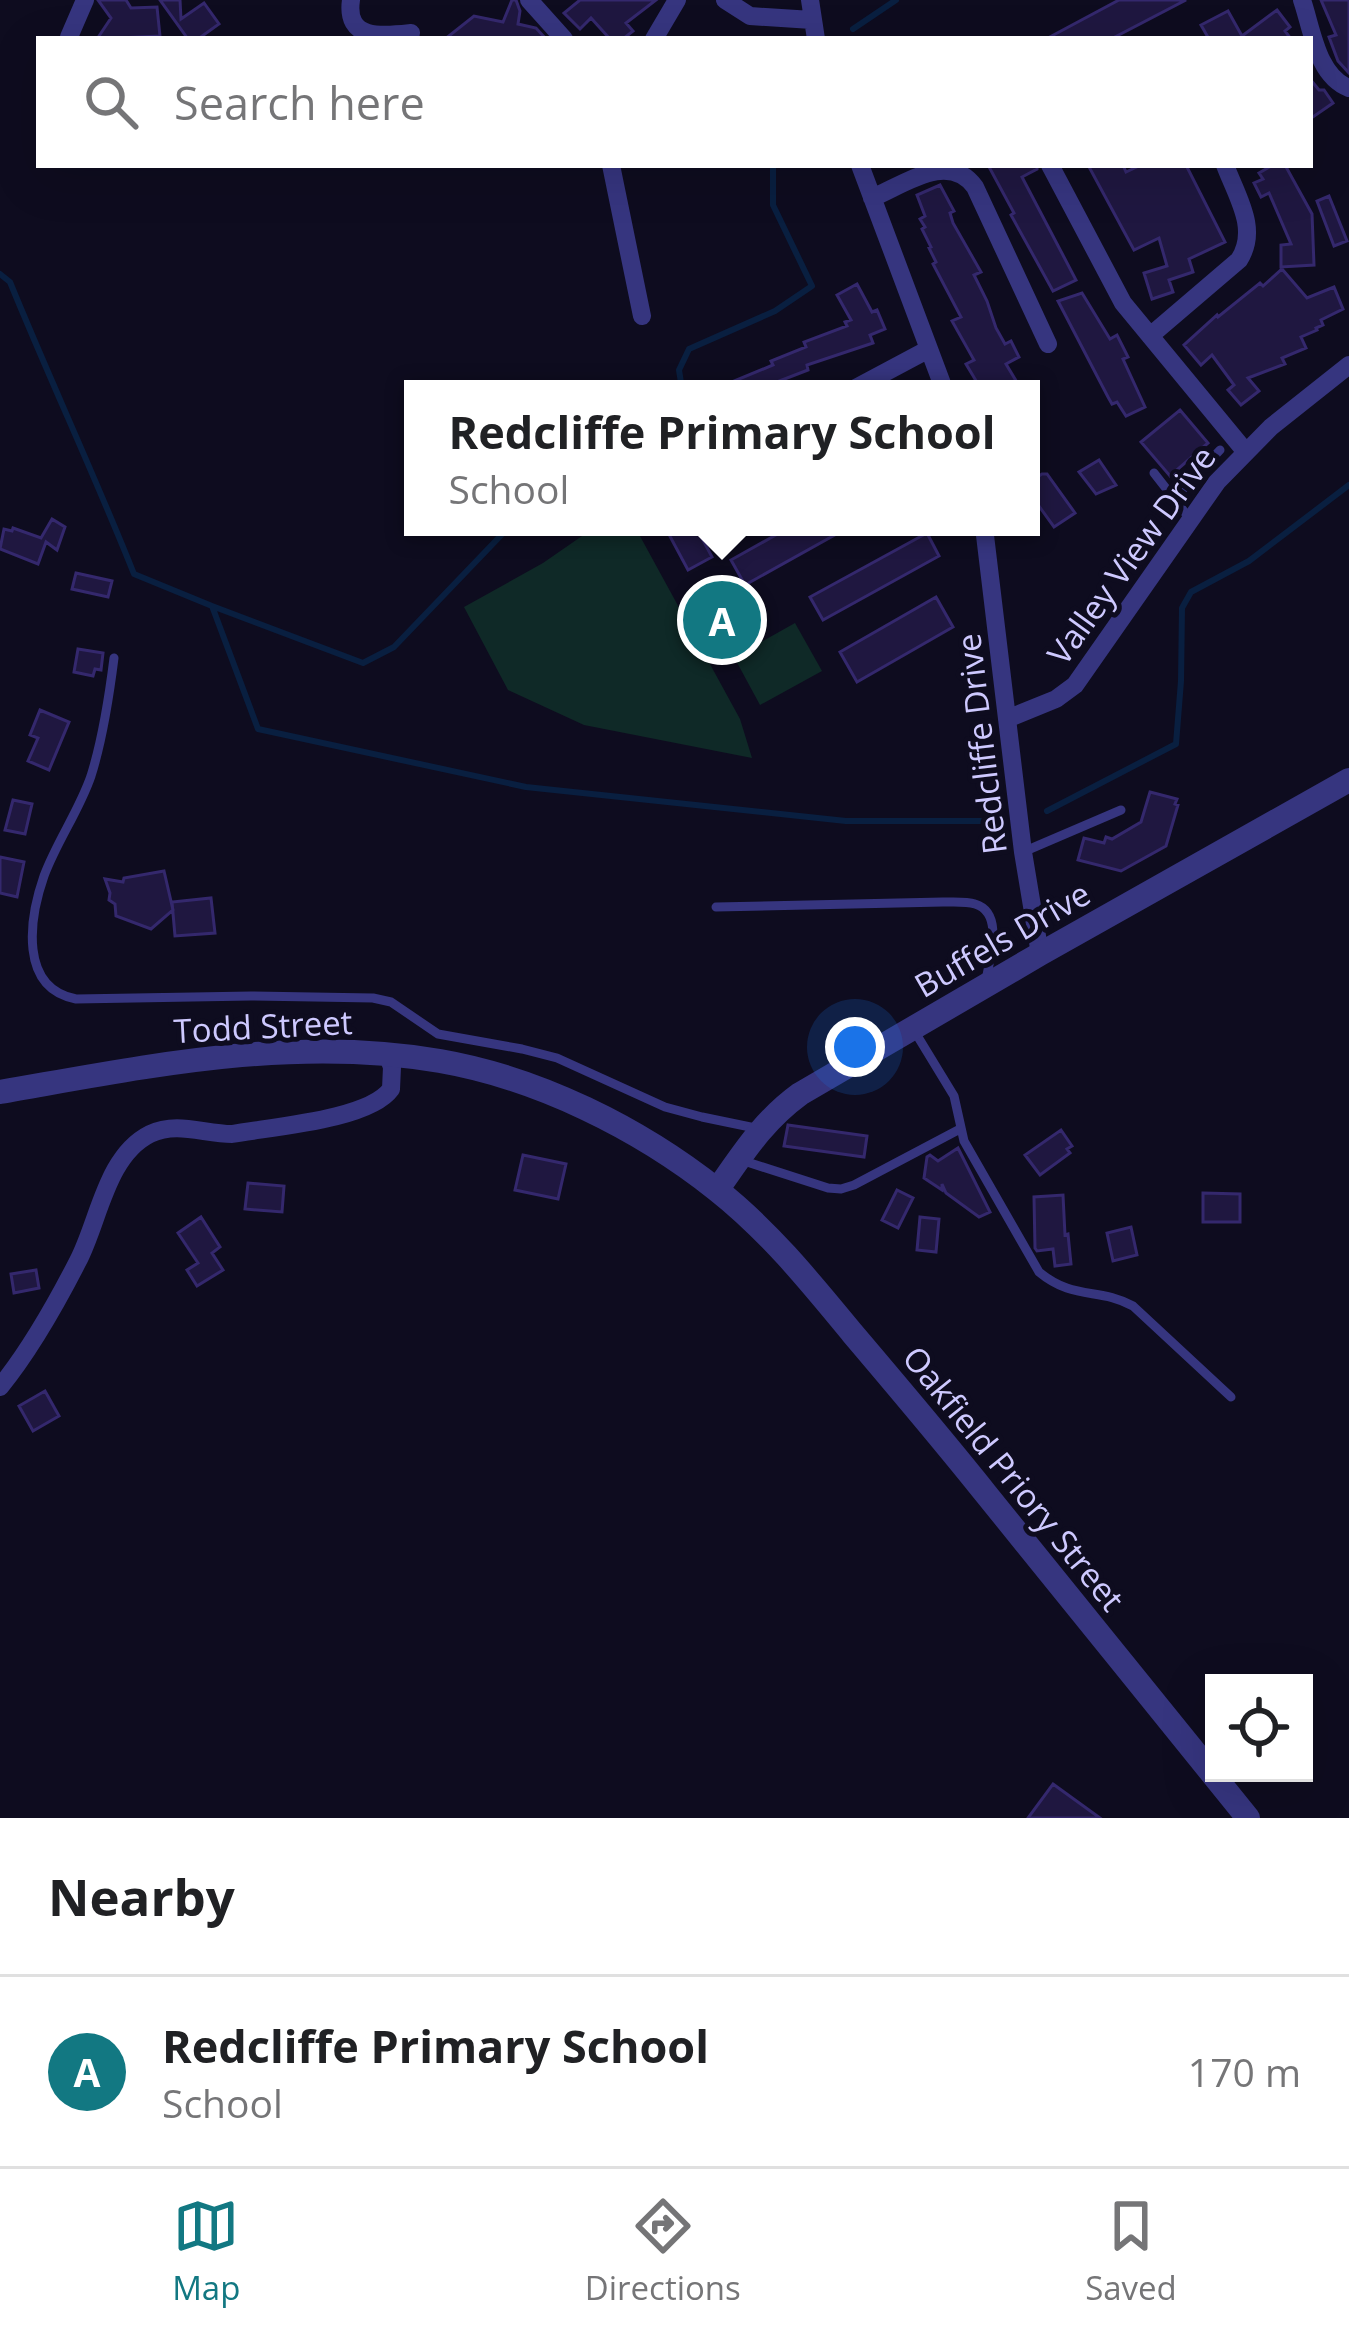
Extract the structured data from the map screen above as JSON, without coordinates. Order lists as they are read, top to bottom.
{
  "streets": {
    "street": [
      "Valley View Drive",
      "Redcliffe Drive",
      "Buffels Drive",
      "Todd Street",
      "Oakfield Priory Street"
    ]
  },
  "crossings": [
    ["Valley View Drive", "Redcliffe Drive"],
    ["Redcliffe Drive", "Buffels Drive"],
    ["Buffels Drive", "Todd Street"],
    ["Buffels Drive", "Oakfield Priory Street"],
    ["Todd Street", "Oakfield Priory Street"]
  ],
  "page": {
    "search": "Search here",
    "popup": ["Redcliffe Primary School", "School"],
    "pins": "A",
    "heading": "Nearby",
    "list": [
      {
        "mark": "A",
        "name": "Redcliffe Primary School",
        "note": "School",
        "value": "170 m"
      }
    ],
    "nav": ["Map", "Directions", "Saved"]
  }
}
